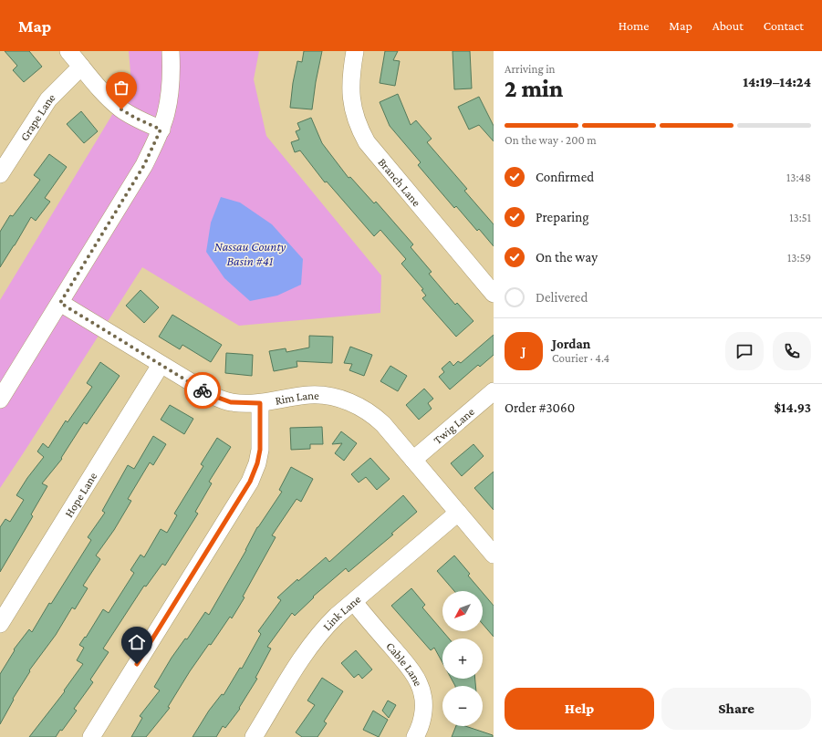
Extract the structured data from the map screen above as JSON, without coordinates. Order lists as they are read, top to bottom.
{
  "streets": {
    "street": [
      "Grape Lane",
      "Branch Lane",
      "Rim Lane",
      "Twig Lane",
      "Hope Lane",
      "Link Lane",
      "Cable Lane"
    ]
  },
  "crossings": [
    ["Rim Lane", "Twig Lane"],
    ["Rim Lane", "Hope Lane"],
    ["Rim Lane", "Link Lane"],
    ["Link Lane", "Cable Lane"]
  ],
  "water": ["Nassau County Basin #41"],
  "north": "bottom left",
  "page": {
    "header": "Map",
    "nav": [
      "Home",
      "Map",
      "About",
      "Contact"
    ],
    "heading": ["2 min", "Arriving in", "14:19–14:24"],
    "panel": [
      "Jordan",
      "Courier · 4.4",
      "Order #3060",
      "$14.93"
    ],
    "bar": "On the way · 200 m",
    "list": [
      ["Confirmed", "13:48"],
      ["Preparing", "13:51"],
      ["On the way", "13:59"],
      "Delivered"
    ],
    "round": "J",
    "map_buttons": ["+", "−"],
    "buttons": ["Help", "Share"]
  }
}
